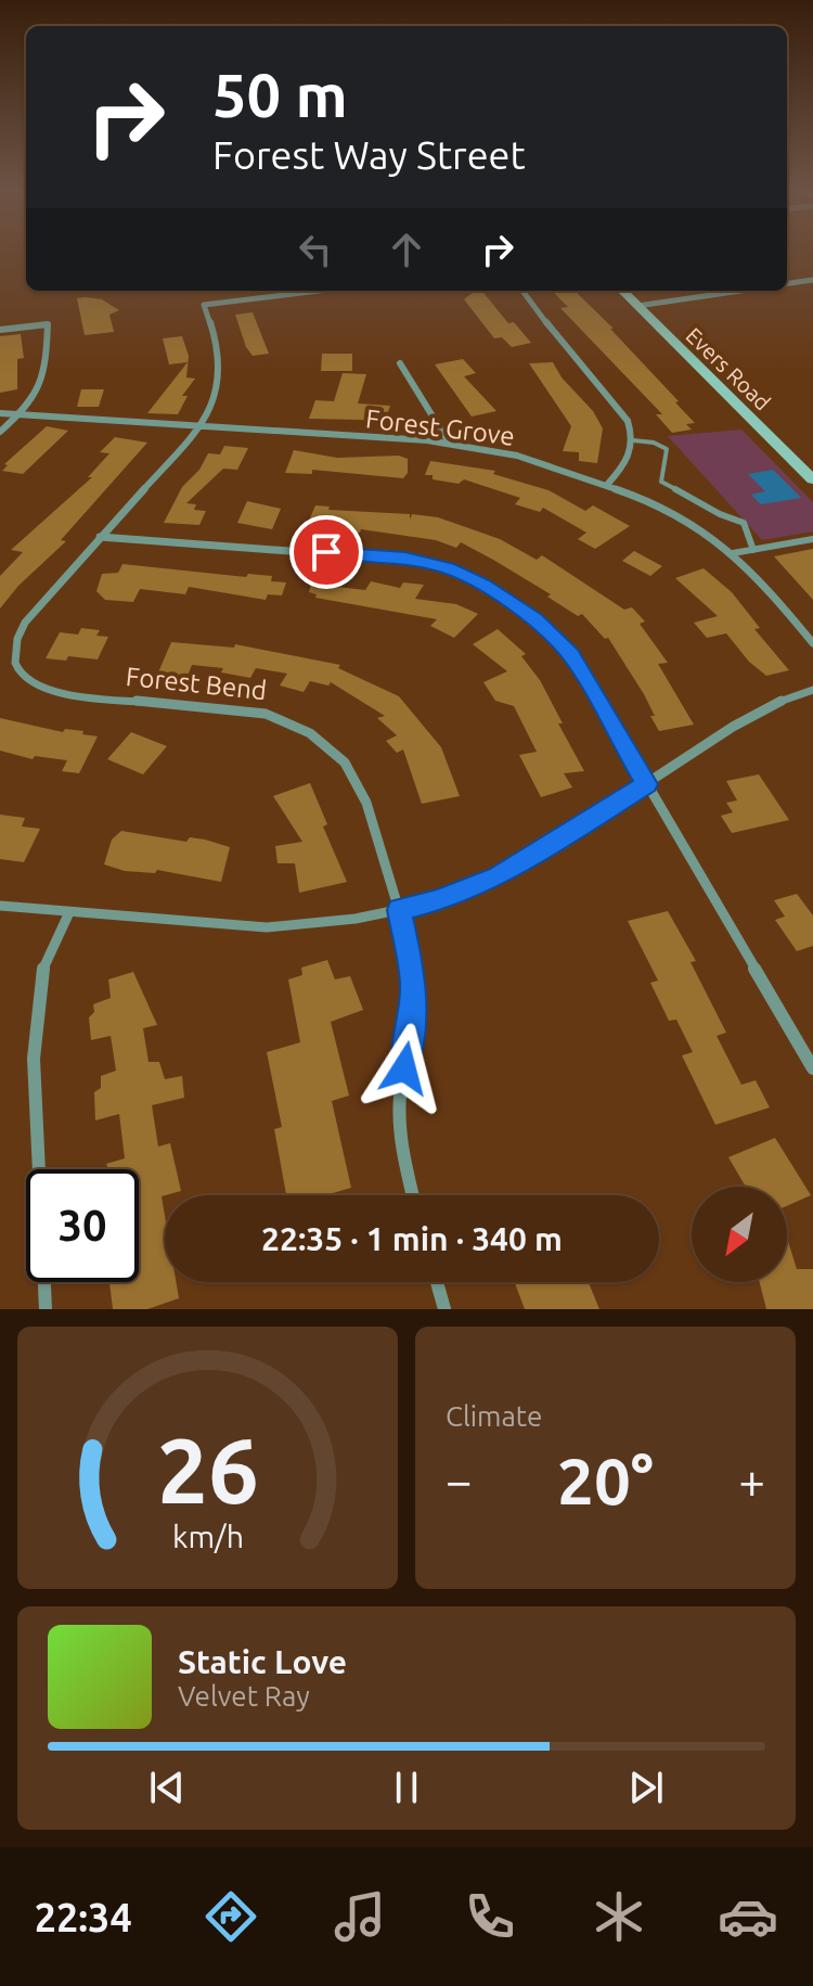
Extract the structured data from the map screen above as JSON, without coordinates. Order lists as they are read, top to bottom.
{
  "streets": {
    "main road": ["Evers Road"],
    "street": ["Forest Grove", "Forest Bend"]
  },
  "crossings": [
    ["Forest Grove", "Forest Bend"]
  ],
  "north": "bottom left",
  "page": {
    "turn": ["50 m", "Forest Way Street"],
    "limit": "30",
    "trip": "22:35 · 1 min · 340 m",
    "tile": "Climate",
    "heat": ["−", "20°", "+"],
    "song": ["Static Love", "Velvet Ray"],
    "tabs": "22:34",
    "gauge": ["26", "km/h"]
  }
}
